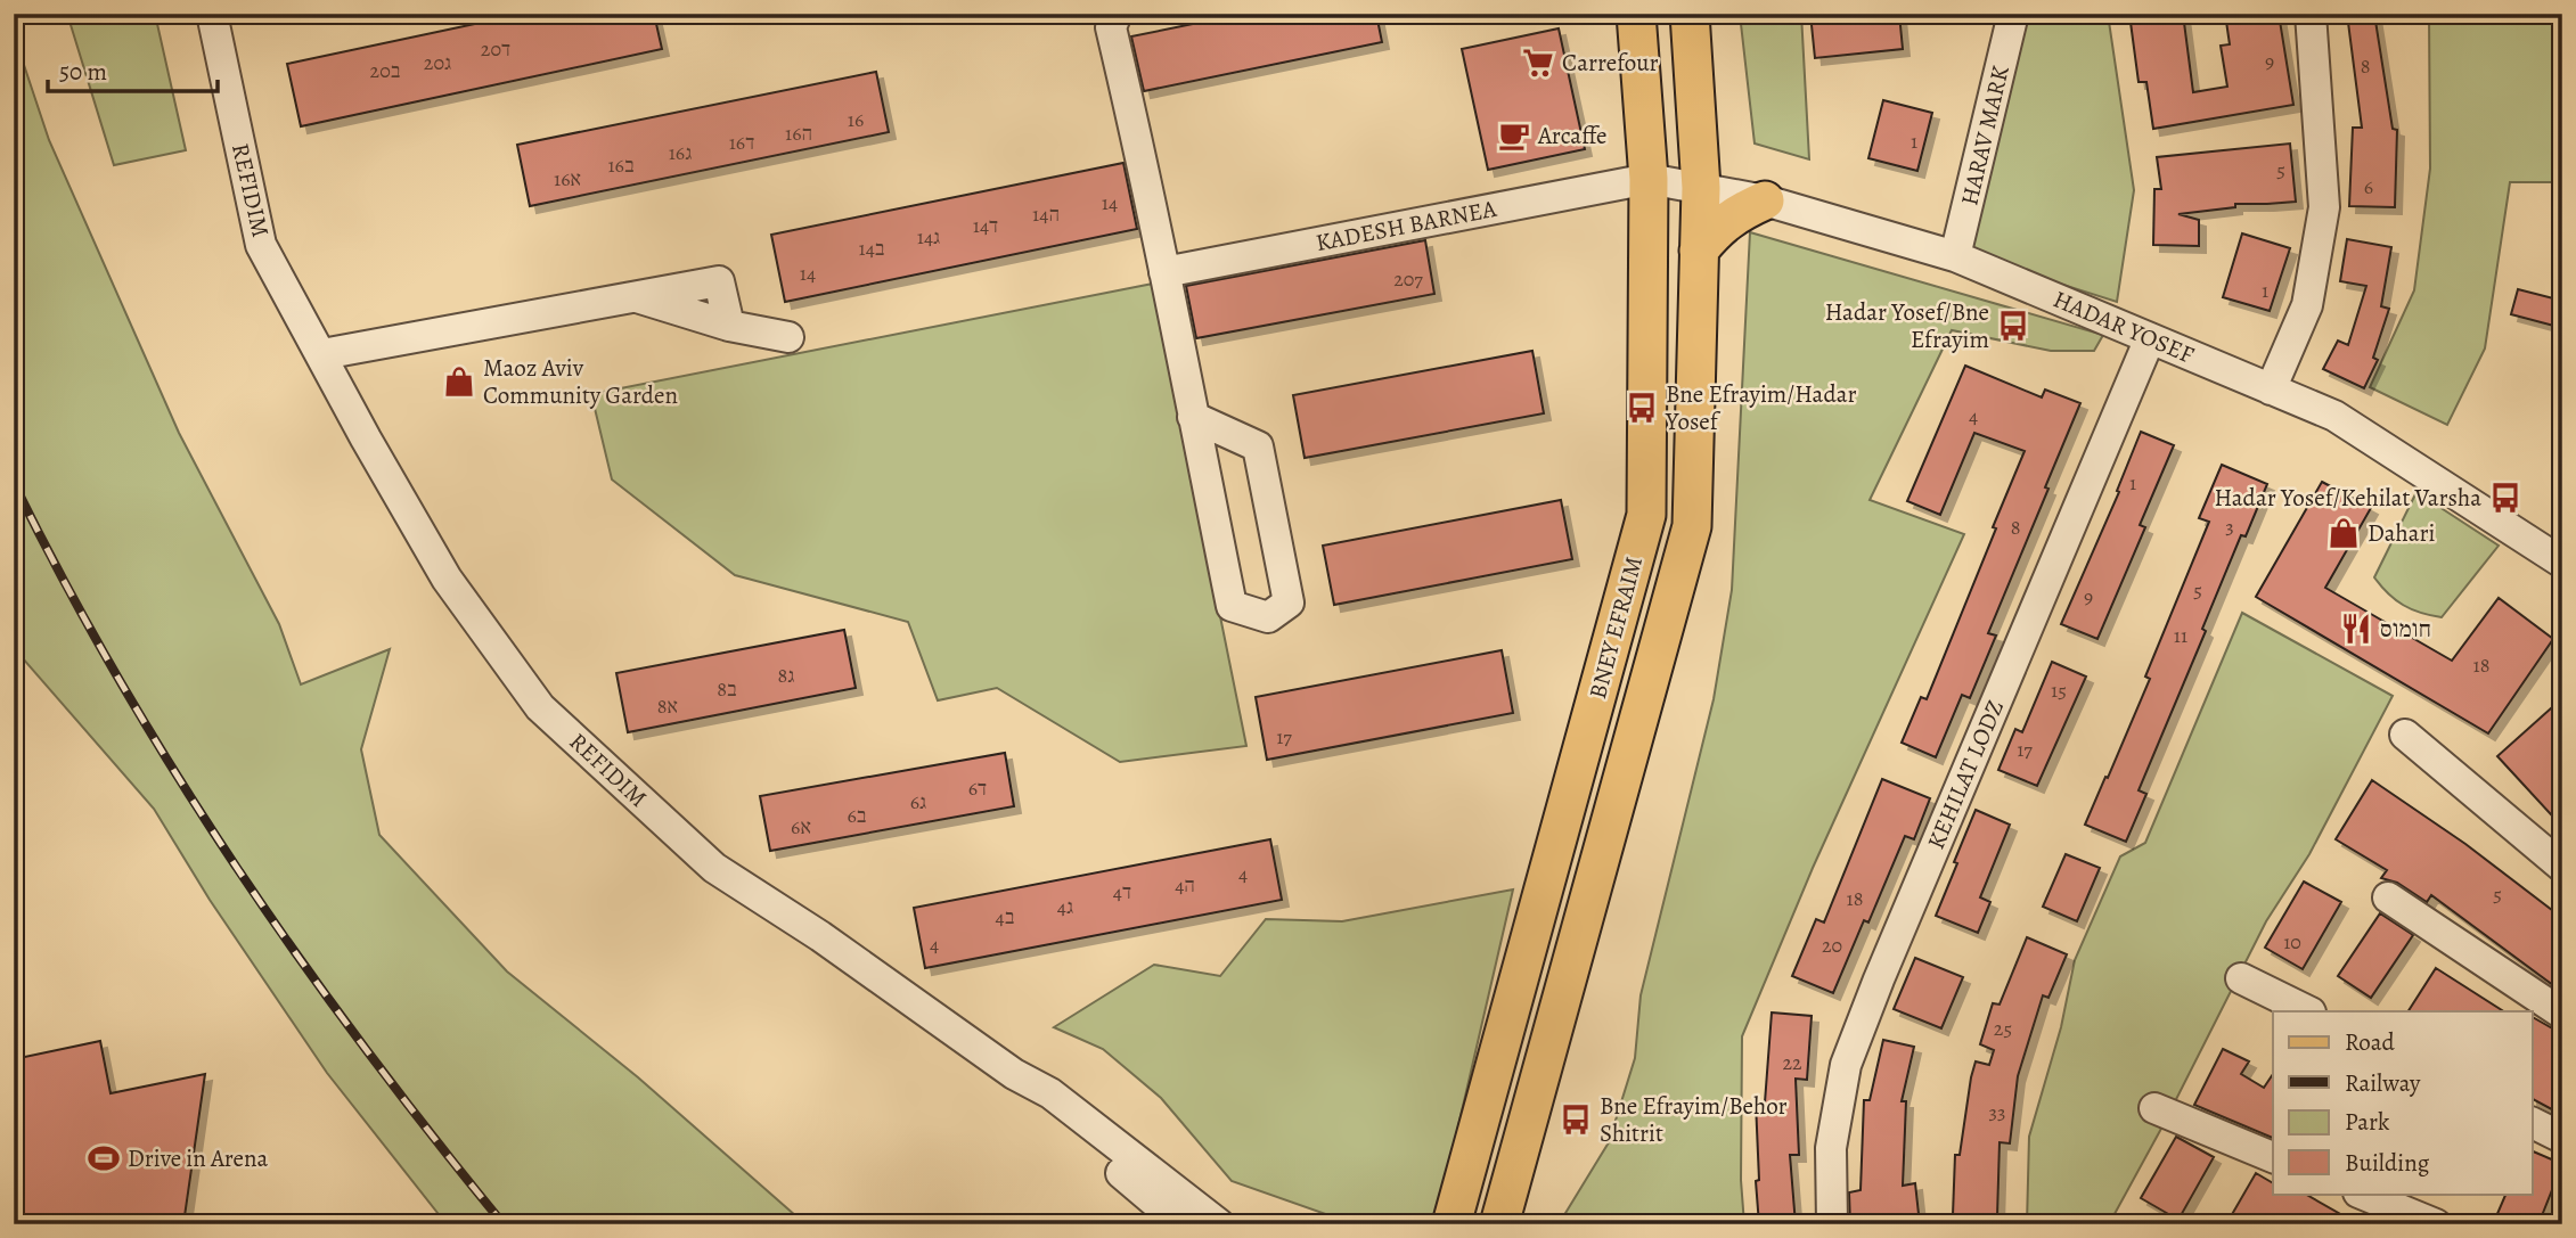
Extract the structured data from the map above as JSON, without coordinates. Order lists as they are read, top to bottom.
{
  "streets": {
    "main road": ["BNEY EFRAIM"],
    "street": [
      "HARAV MARK",
      "REFIDIM",
      "KADESH BARNEA",
      "HADAR YOSEF",
      "KEHILAT LODZ"
    ]
  },
  "crossings": [
    ["HARAV MARK", "HADAR YOSEF"],
    ["KADESH BARNEA", "HADAR YOSEF"],
    ["KADESH BARNEA", "BNEY EFRAIM"],
    ["HADAR YOSEF", "BNEY EFRAIM"],
    ["HADAR YOSEF", "KEHILAT LODZ"]
  ],
  "places": {
    "supermarket": ["Carrefour"],
    "cafe": ["Arcaffe"],
    "bus stop": [
      "Hadar Yosef/Bne Efrayim",
      "Bne Efrayim/Hadar Yosef",
      "Hadar Yosef/Kehilat Varsha",
      "Bne Efrayim/Behor Shitrit"
    ],
    "shop": ["Maoz Aviv Community Garden", "Dahari"],
    "restaurant": ["חומוס"],
    "sports": ["Drive in Arena"]
  },
  "house_numbers": [
    "20ד",
    "9",
    "20ג",
    "8",
    "20ב",
    "16",
    "16ה",
    "1",
    "16ד",
    "16ג",
    "16ב",
    "5",
    "16א",
    "6",
    "14",
    "14ה",
    "14ד",
    "14ג",
    "14ב",
    "14",
    "207",
    "1",
    "4",
    "1",
    "3",
    "8",
    "5",
    "9",
    "11",
    "18",
    "8ג",
    "8ב",
    "15",
    "8א",
    "17",
    "17",
    "6ד",
    "6ג",
    "6ב",
    "6א",
    "4",
    "4ה",
    "4ד",
    "5",
    "18",
    "4ג",
    "4ב",
    "10",
    "4",
    "20",
    "25",
    "22",
    "33"
  ],
  "legend": [
    "Road",
    "Railway",
    "Park",
    "Building"
  ],
  "scale_bar": "50 m"
}
